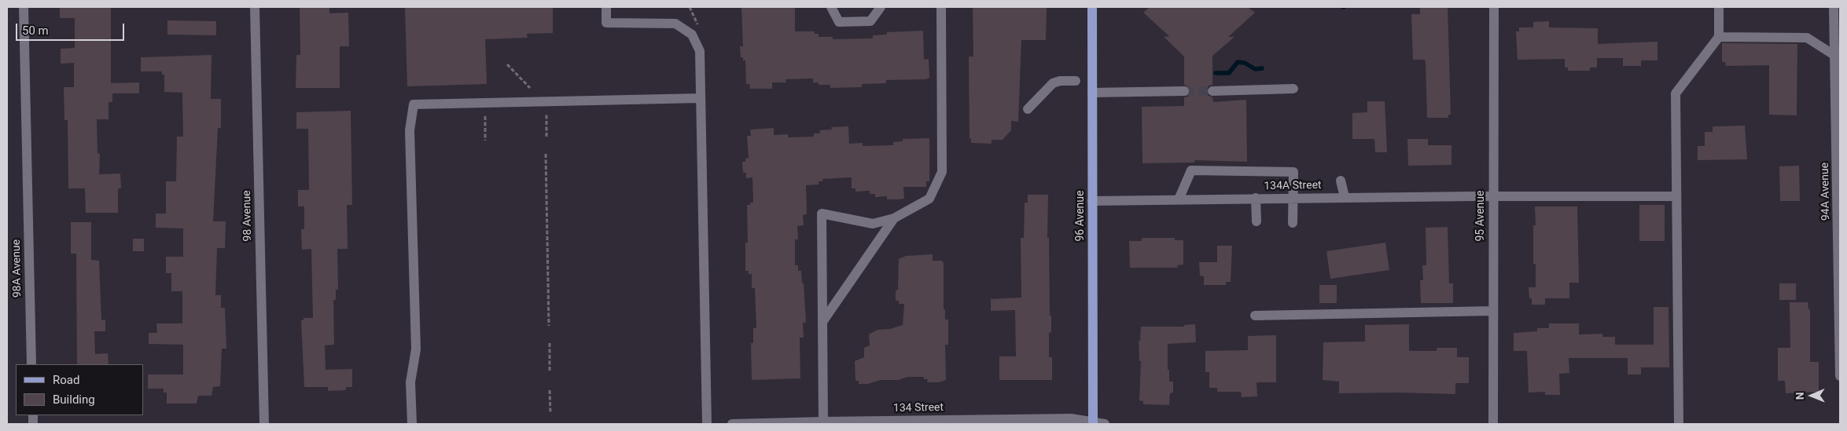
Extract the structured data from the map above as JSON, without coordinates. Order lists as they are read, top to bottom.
{
  "streets": {
    "main road": ["96 Avenue"],
    "street": [
      "134A Street",
      "94A Avenue",
      "98 Avenue",
      "95 Avenue",
      "98A Avenue",
      "134 Street"
    ]
  },
  "crossings": [
    ["134A Street", "96 Avenue"],
    ["134A Street", "95 Avenue"],
    ["96 Avenue", "134 Street"]
  ],
  "legend": ["Road", "Building"],
  "scale_bar": "50 m",
  "north": "left"
}
